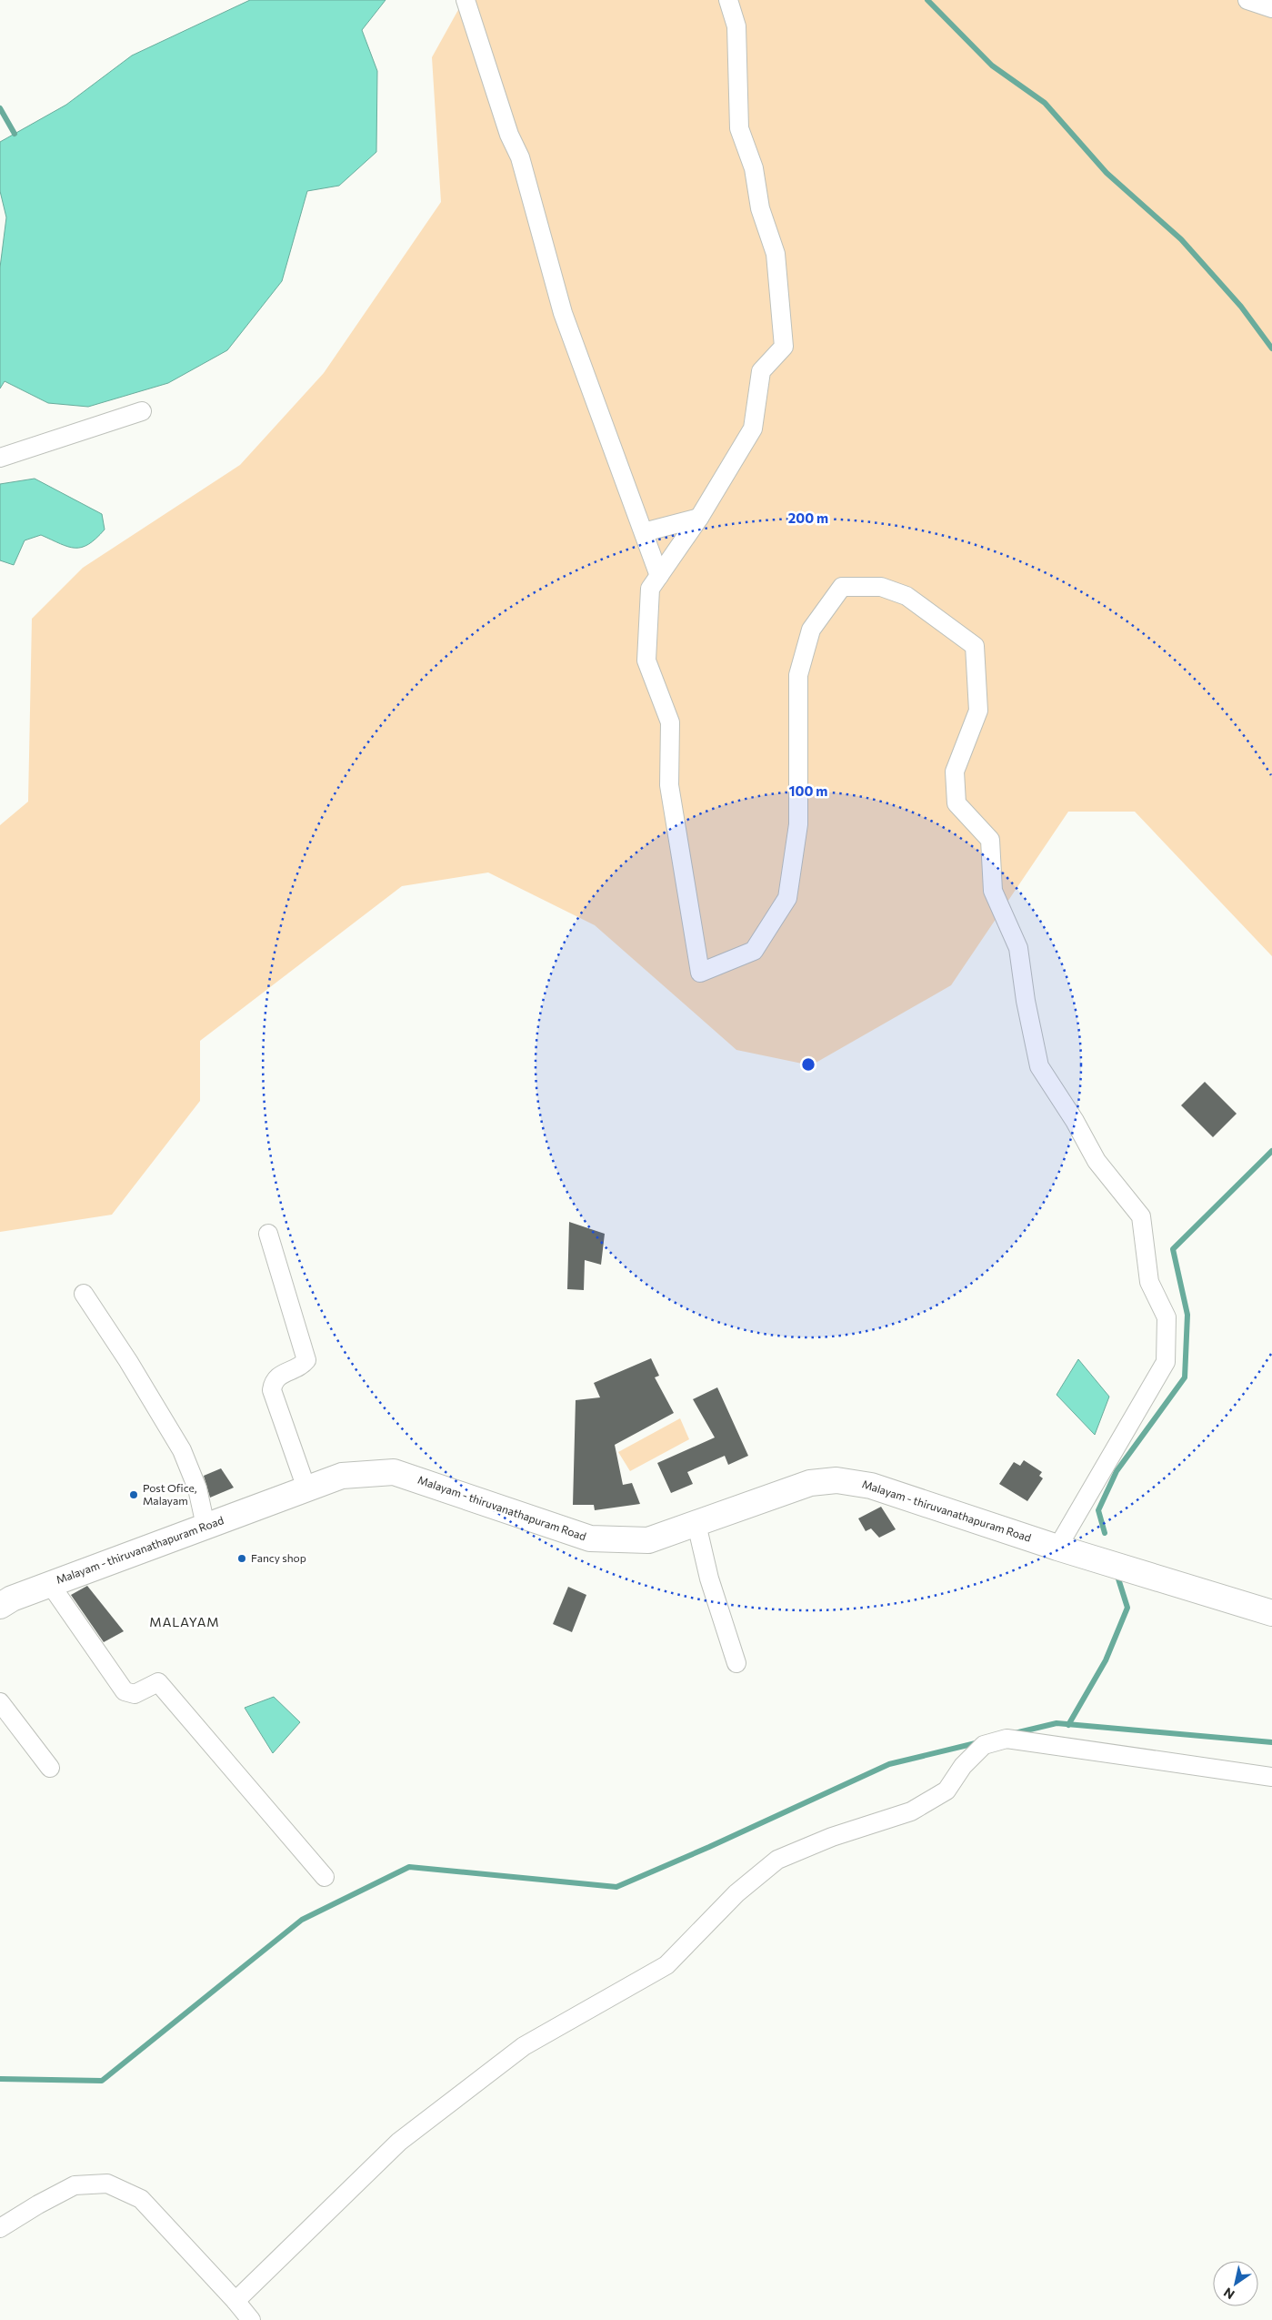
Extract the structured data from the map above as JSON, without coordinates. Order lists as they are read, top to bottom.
{
  "streets": {
    "main road": ["Malayam - thiruvanathapuram Road"]
  },
  "districts": ["MALAYAM"],
  "places": ["Post Ofice, Malayam", "Fancy shop"],
  "north": "bottom left",
  "rings": ["200 m", "100 m"]
}
